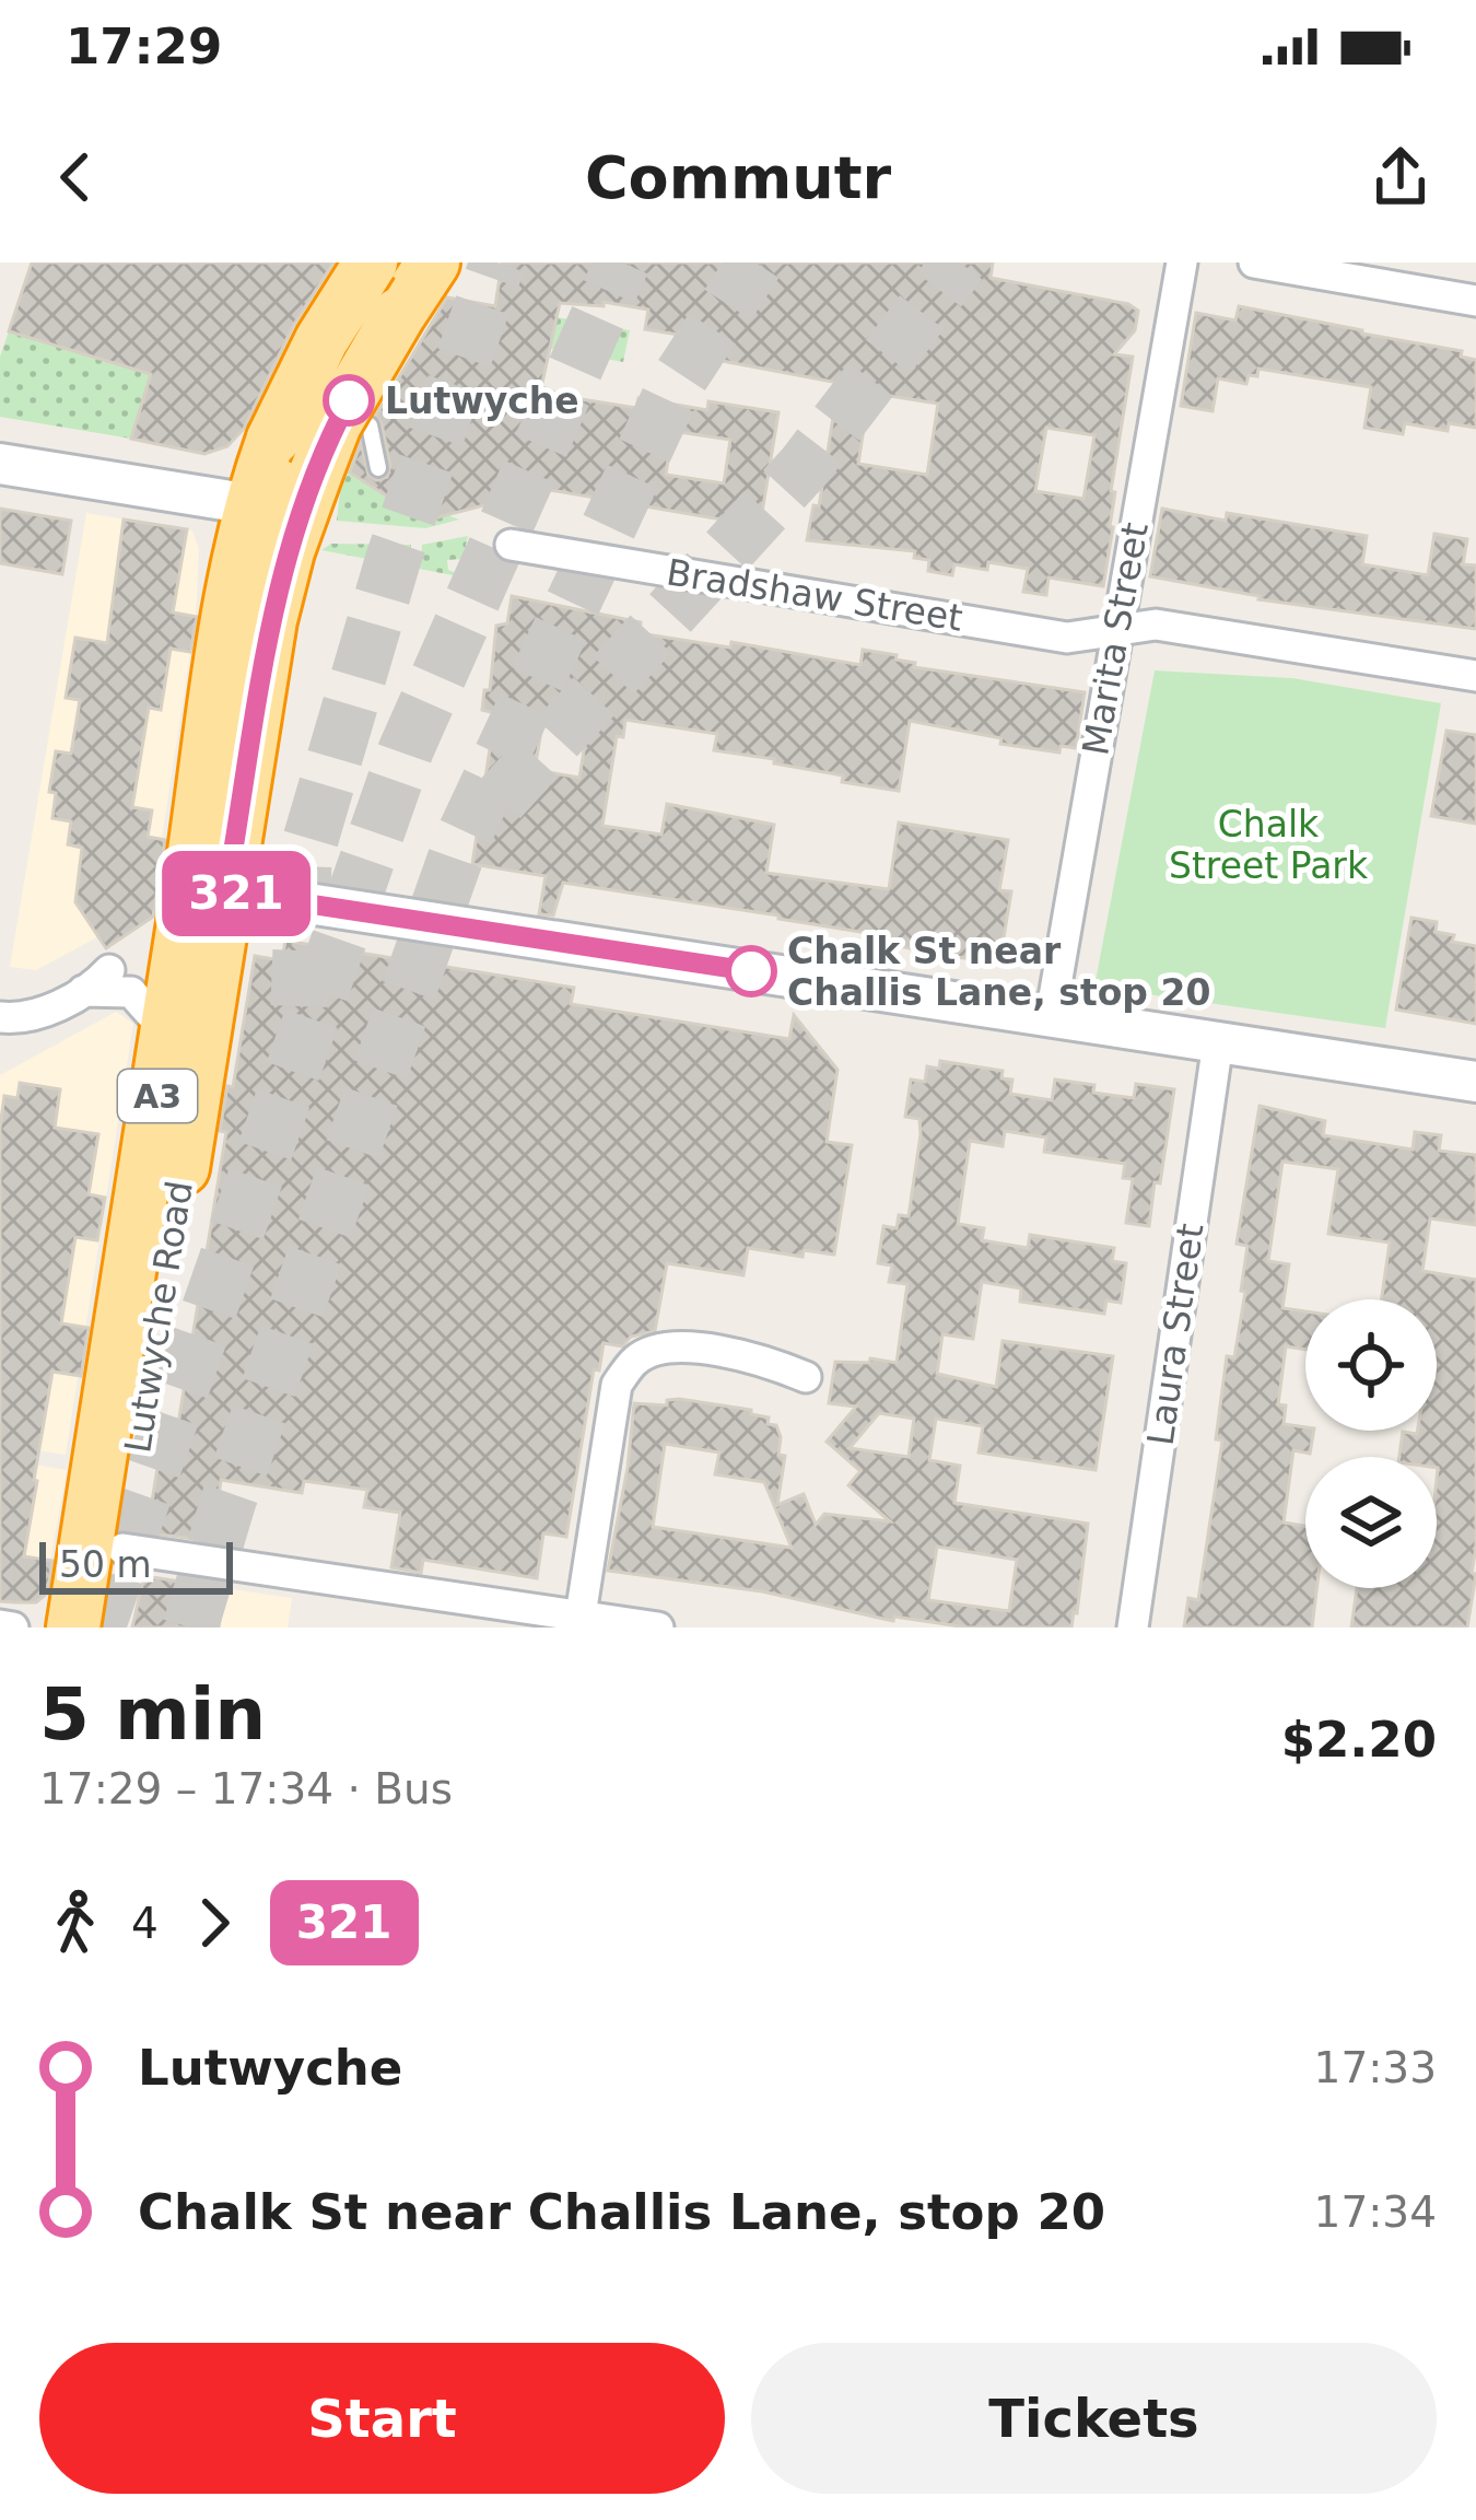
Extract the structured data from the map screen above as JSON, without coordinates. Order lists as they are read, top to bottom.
{
  "streets": {
    "highway": ["A3", "Lutwyche Road"],
    "street": ["Bradshaw Street", "Marita Street", "Laura Street"]
  },
  "crossings": [
    ["Bradshaw Street", "Marita Street"]
  ],
  "parks": ["Chalk Street Park"],
  "places": ["Lutwyche", "Chalk St near Challis Lane, stop 20"],
  "lines": ["bus line 321"],
  "scale_bar": "50 m",
  "page": {
    "status": "17:29",
    "header": "Commutr",
    "on_map": "321",
    "scale": "50 m",
    "heading": ["5 min", "17:29 – 17:34 · Bus", "$2.20"],
    "legs": ["4", "321"],
    "list": [
      {
        "name": "Lutwyche",
        "value": "17:33"
      },
      {
        "name": "Chalk St near Challis Lane, stop 20",
        "value": "17:34"
      }
    ],
    "buttons": ["Start", "Tickets"]
  }
}
